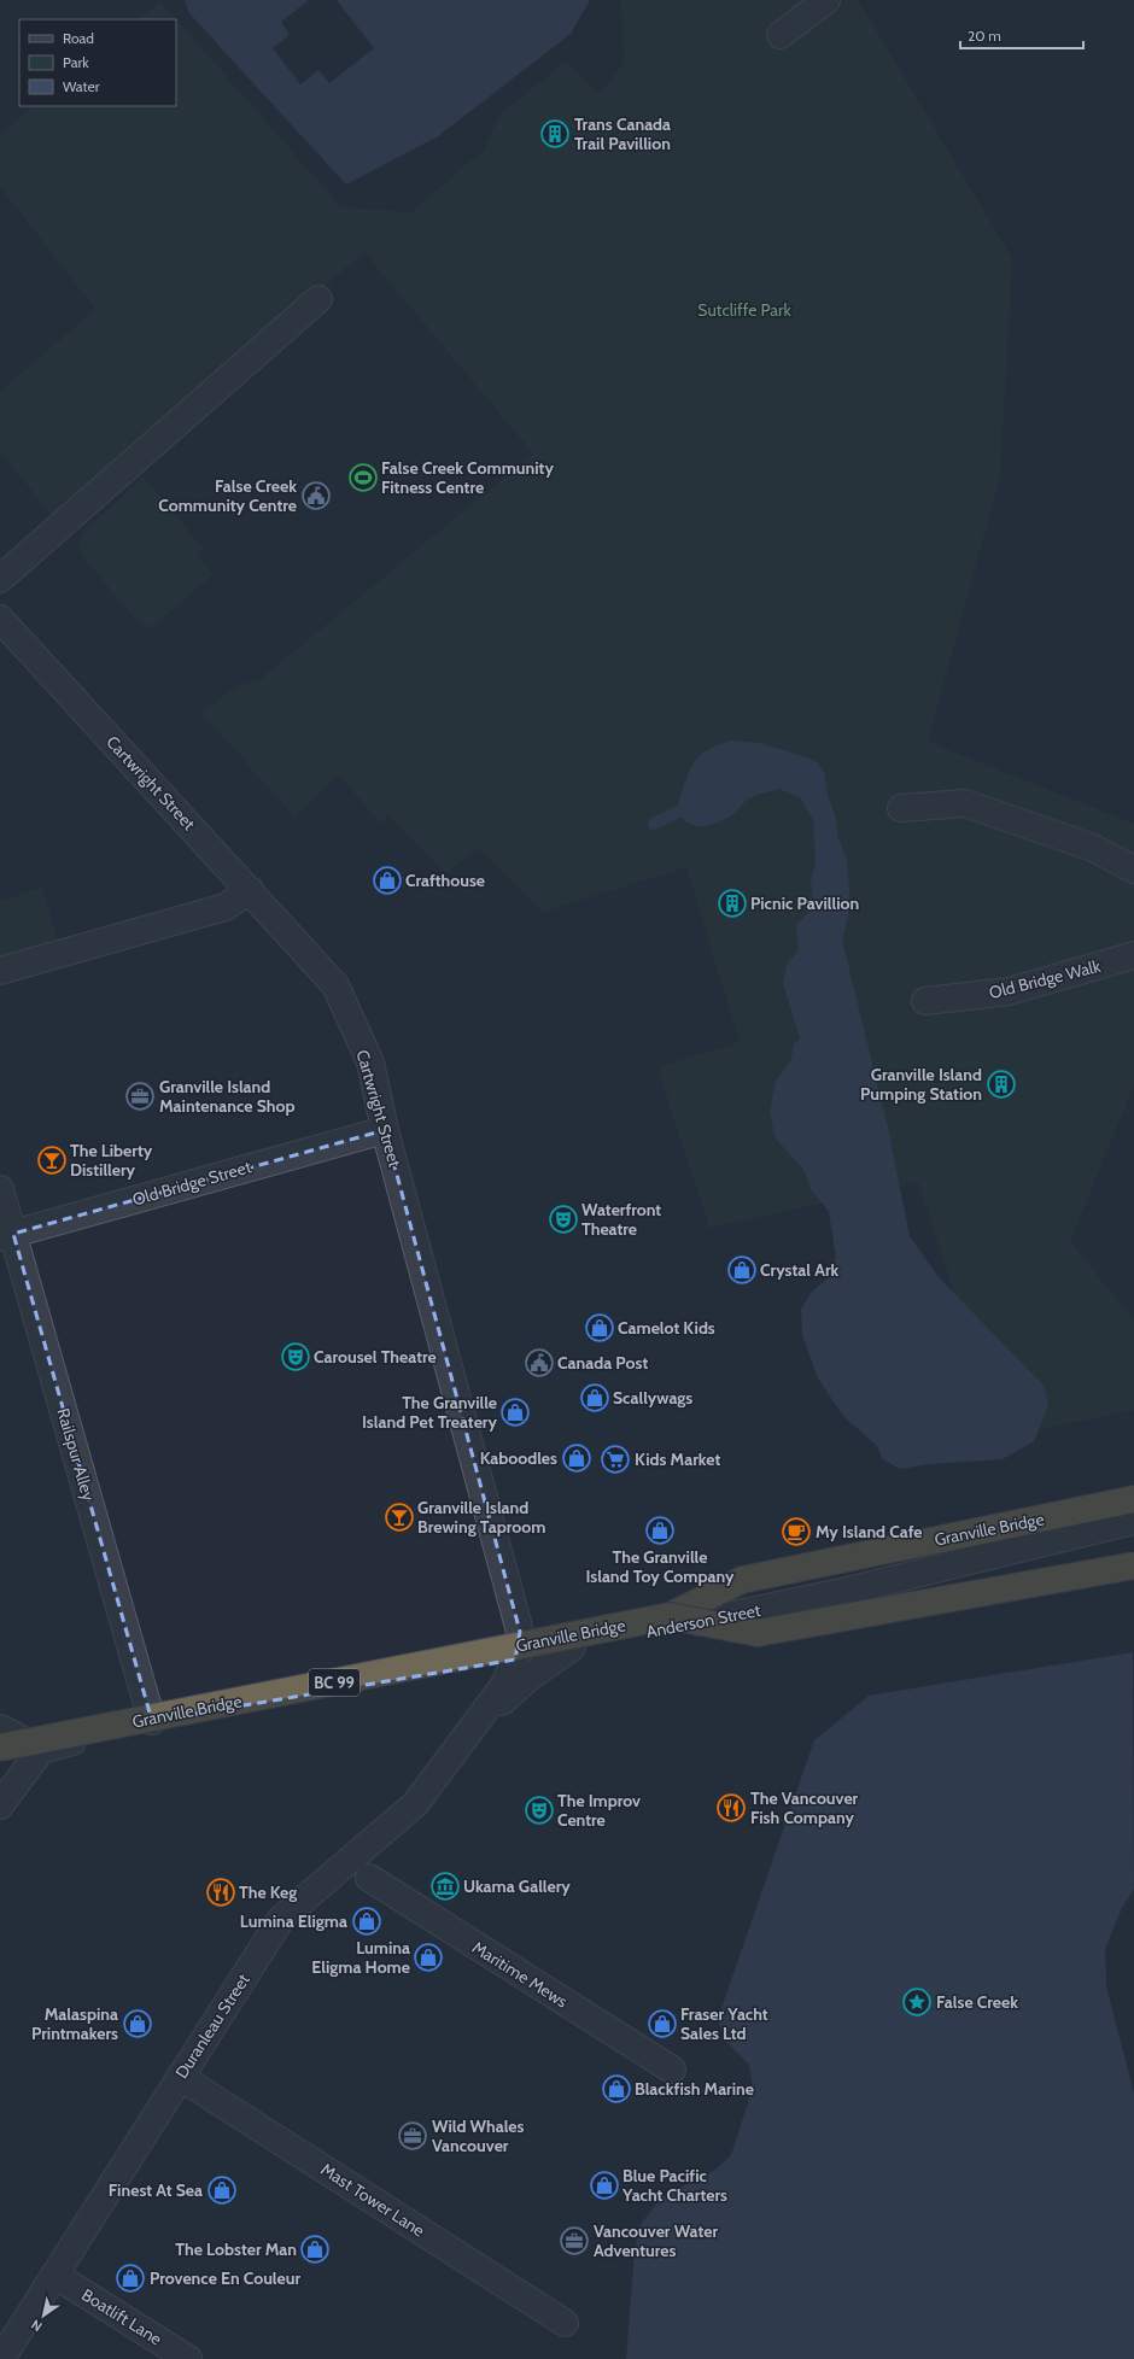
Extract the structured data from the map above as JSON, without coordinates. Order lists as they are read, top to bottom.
{
  "streets": {
    "highway": ["Granville Bridge", "BC 99"],
    "street": [
      "Cartwright Street",
      "Old Bridge Walk",
      "Old Bridge Street",
      "Railspur Alley",
      "Anderson Street",
      "Maritime Mews",
      "Duranleau Street",
      "Mast Tower Lane",
      "Boatlift Lane"
    ]
  },
  "crossings": [
    ["Cartwright Street", "Old Bridge Street"],
    ["Cartwright Street", "Anderson Street"],
    ["Cartwright Street", "Duranleau Street"],
    ["Old Bridge Street", "Railspur Alley"],
    ["Railspur Alley", "Anderson Street"],
    ["Anderson Street", "Duranleau Street"],
    ["Duranleau Street", "Mast Tower Lane"],
    ["Duranleau Street", "Boatlift Lane"]
  ],
  "parks": ["Sutcliffe Park"],
  "places": {
    "building": ["Trans Canada Trail Pavillion", "Picnic Pavillion", "Granville Island Pumping Station"],
    "sports": ["False Creek Community Fitness Centre"],
    "public building": ["False Creek Community Centre", "Canada Post"],
    "shop": [
      "Crafthouse",
      "Crystal Ark",
      "Camelot Kids",
      "Scallywags",
      "The Granville Island Pet Treatery",
      "Kaboodles",
      "The Granville Island Toy Company",
      "Lumina Eligma",
      "Lumina Eligma Home",
      "Malaspina Printmakers",
      "Fraser Yacht Sales Ltd",
      "Blackfish Marine",
      "Blue Pacific Yacht Charters",
      "Finest At Sea",
      "The Lobster Man",
      "Provence En Couleur"
    ],
    "office": ["Granville Island Maintenance Shop", "Wild Whales Vancouver", "Vancouver Water Adventures"],
    "bar": ["The Liberty Distillery", "Granville Island Brewing Taproom"],
    "theatre": ["Waterfront Theatre", "Carousel Theatre", "The Improv Centre"],
    "supermarket": ["Kids Market"],
    "cafe": ["My Island Cafe"],
    "restaurant": ["The Vancouver Fish Company", "The Keg"],
    "museum": ["Ukama Gallery"],
    "place": ["False Creek"]
  },
  "legend": ["Road", "Park", "Water"],
  "scale_bar": "20 m",
  "north": "bottom left"
}
